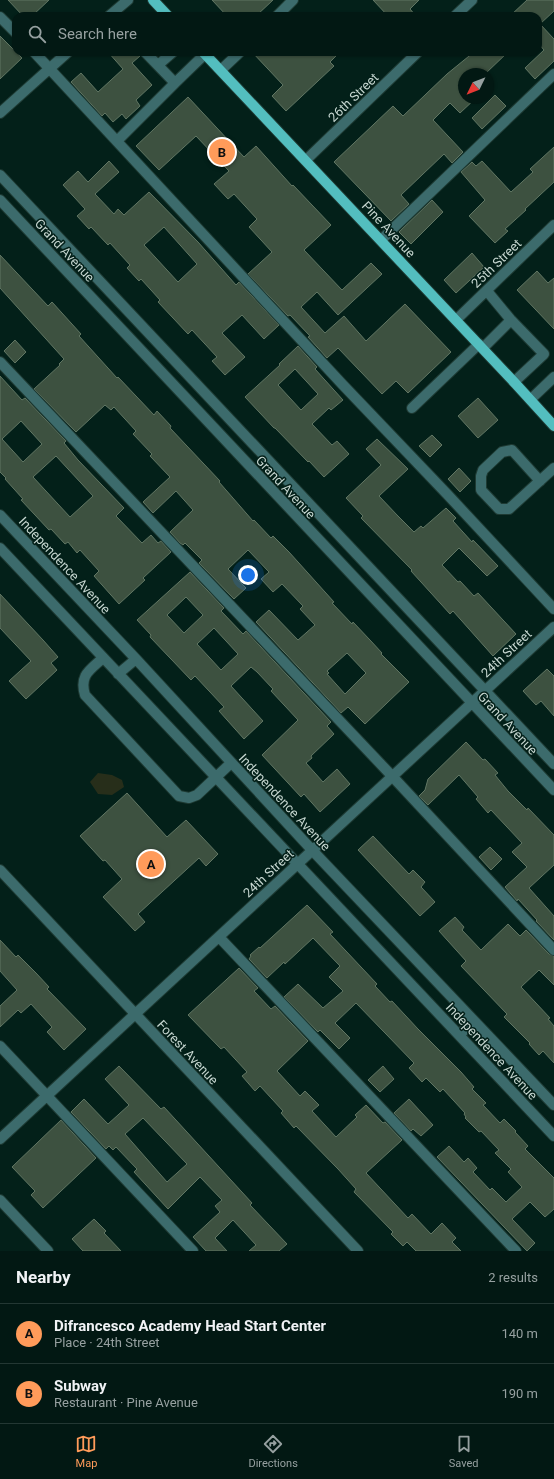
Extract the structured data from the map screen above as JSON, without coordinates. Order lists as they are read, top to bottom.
{
  "streets": {
    "main road": ["Pine Avenue"],
    "street": [
      "26th Street",
      "Grand Avenue",
      "25th Street",
      "Independence Avenue",
      "24th Street",
      "Forest Avenue"
    ]
  },
  "crossings": [
    ["26th Street", "Pine Avenue"],
    ["Pine Avenue", "25th Street"],
    ["Grand Avenue", "24th Street"],
    ["Independence Avenue", "24th Street"],
    ["24th Street", "Forest Avenue"]
  ],
  "north": "bottom left",
  "page": {
    "search": "Search here",
    "pins": ["B", "A"],
    "heading": ["Nearby", "2 results"],
    "list": [
      {
        "mark": "A",
        "name": "Difrancesco Academy Head Start Center",
        "note": "Place · 24th Street",
        "value": "140 m"
      },
      {
        "mark": "B",
        "name": "Subway",
        "note": "Restaurant · Pine Avenue",
        "value": "190 m"
      }
    ],
    "nav": ["Map", "Directions", "Saved"]
  }
}
